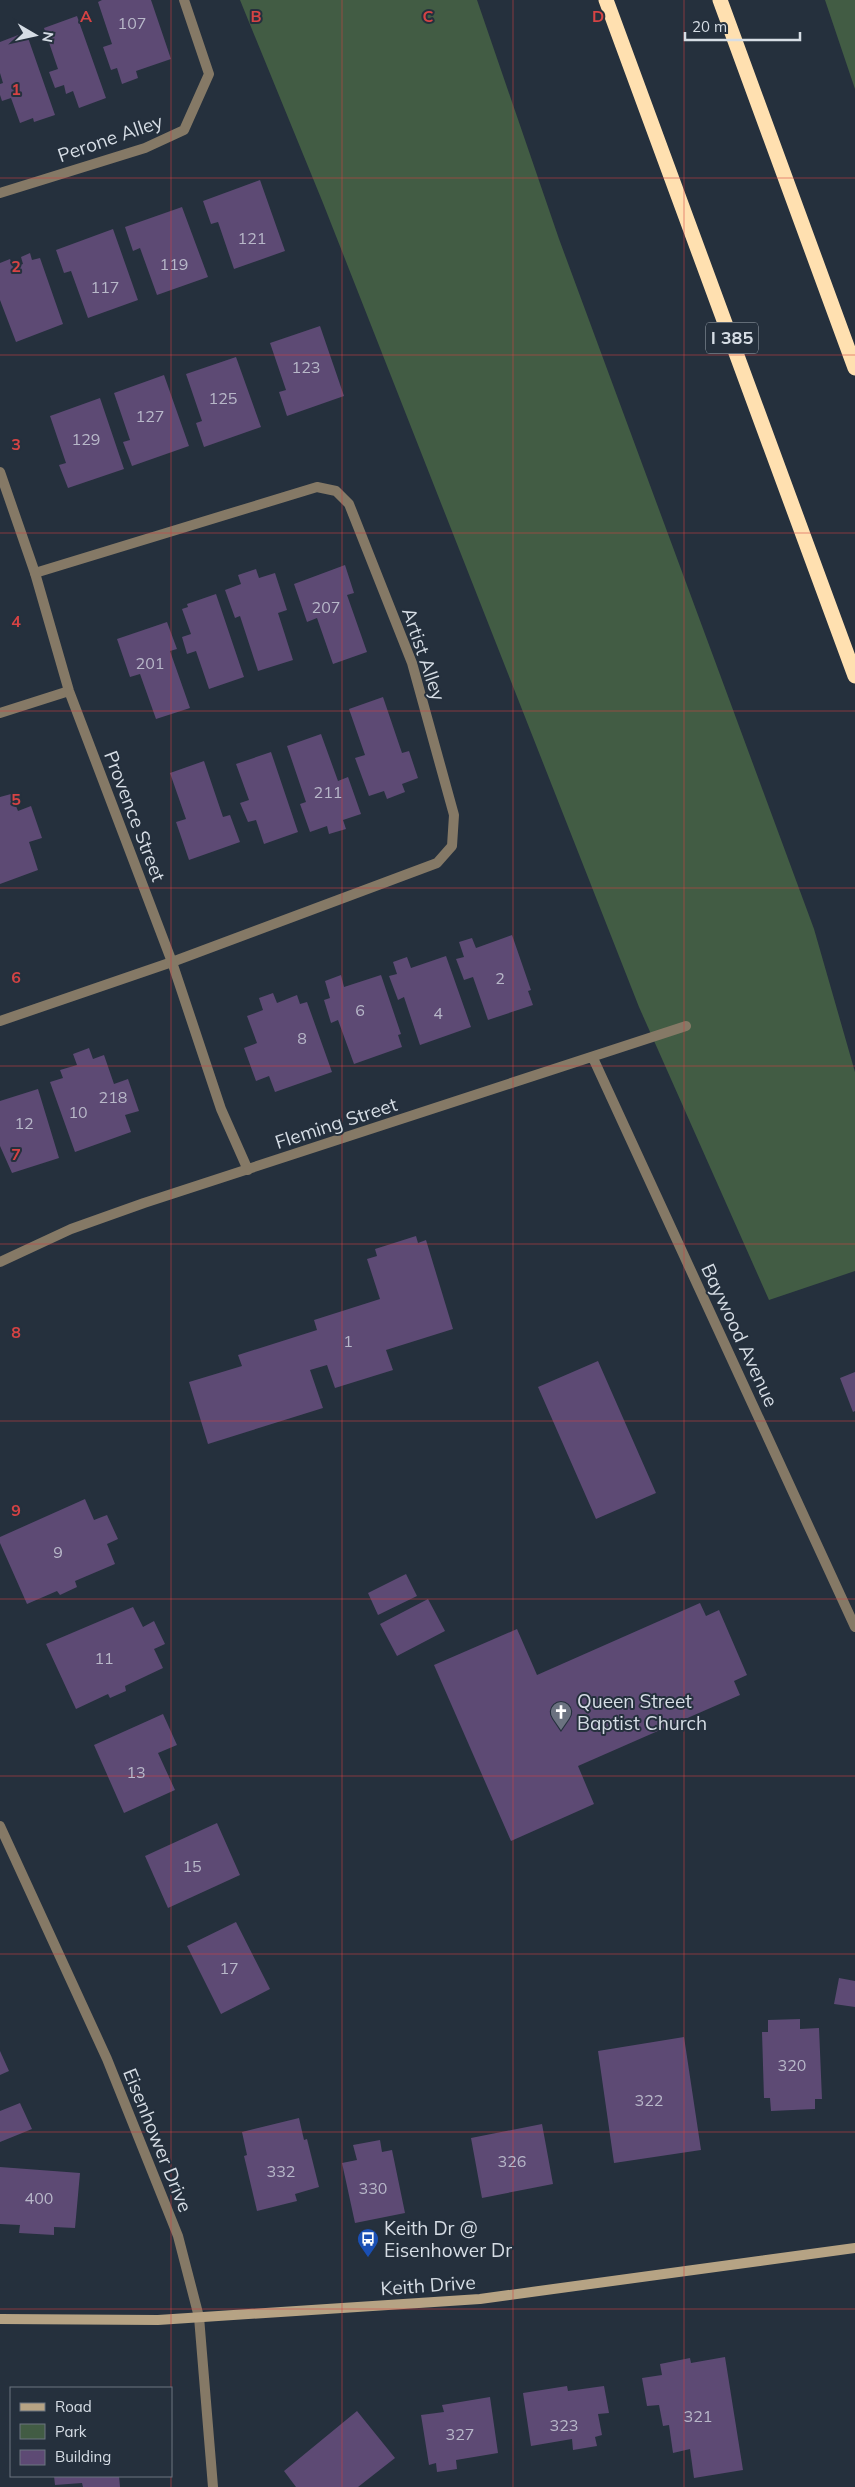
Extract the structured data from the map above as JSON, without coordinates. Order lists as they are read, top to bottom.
{
  "streets": {
    "highway": ["I 385"],
    "street": [
      "Perone Alley",
      "Artist Alley",
      "Provence Street",
      "Fleming Street",
      "Baywood Avenue",
      "Eisenhower Drive",
      "Keith Drive"
    ]
  },
  "crossings": [
    ["Artist Alley", "Provence Street"],
    ["Provence Street", "Fleming Street"],
    ["Fleming Street", "Baywood Avenue"],
    ["Eisenhower Drive", "Keith Drive"]
  ],
  "places": {
    "church": ["Queen Street Baptist Church"],
    "bus stop": ["Keith Dr @ Eisenhower Dr"]
  },
  "house_numbers": [
    "107",
    "121",
    "119",
    "117",
    "123",
    "125",
    "127",
    "129",
    "207",
    "201",
    "211",
    "2",
    "6",
    "4",
    "8",
    "218",
    "10",
    "12",
    "1",
    "9",
    "11",
    "13",
    "15",
    "17",
    "320",
    "322",
    "326",
    "332",
    "330",
    "400",
    "321",
    "323",
    "327"
  ],
  "legend": ["Road", "Park", "Building"],
  "scale_bar": "20 m",
  "north": "right",
  "grid": {
    "columns": [
      "A",
      "B",
      "C",
      "D"
    ],
    "rows": [
      "1",
      "2",
      "3",
      "4",
      "5",
      "6",
      "7",
      "8",
      "9"
    ]
  }
}
